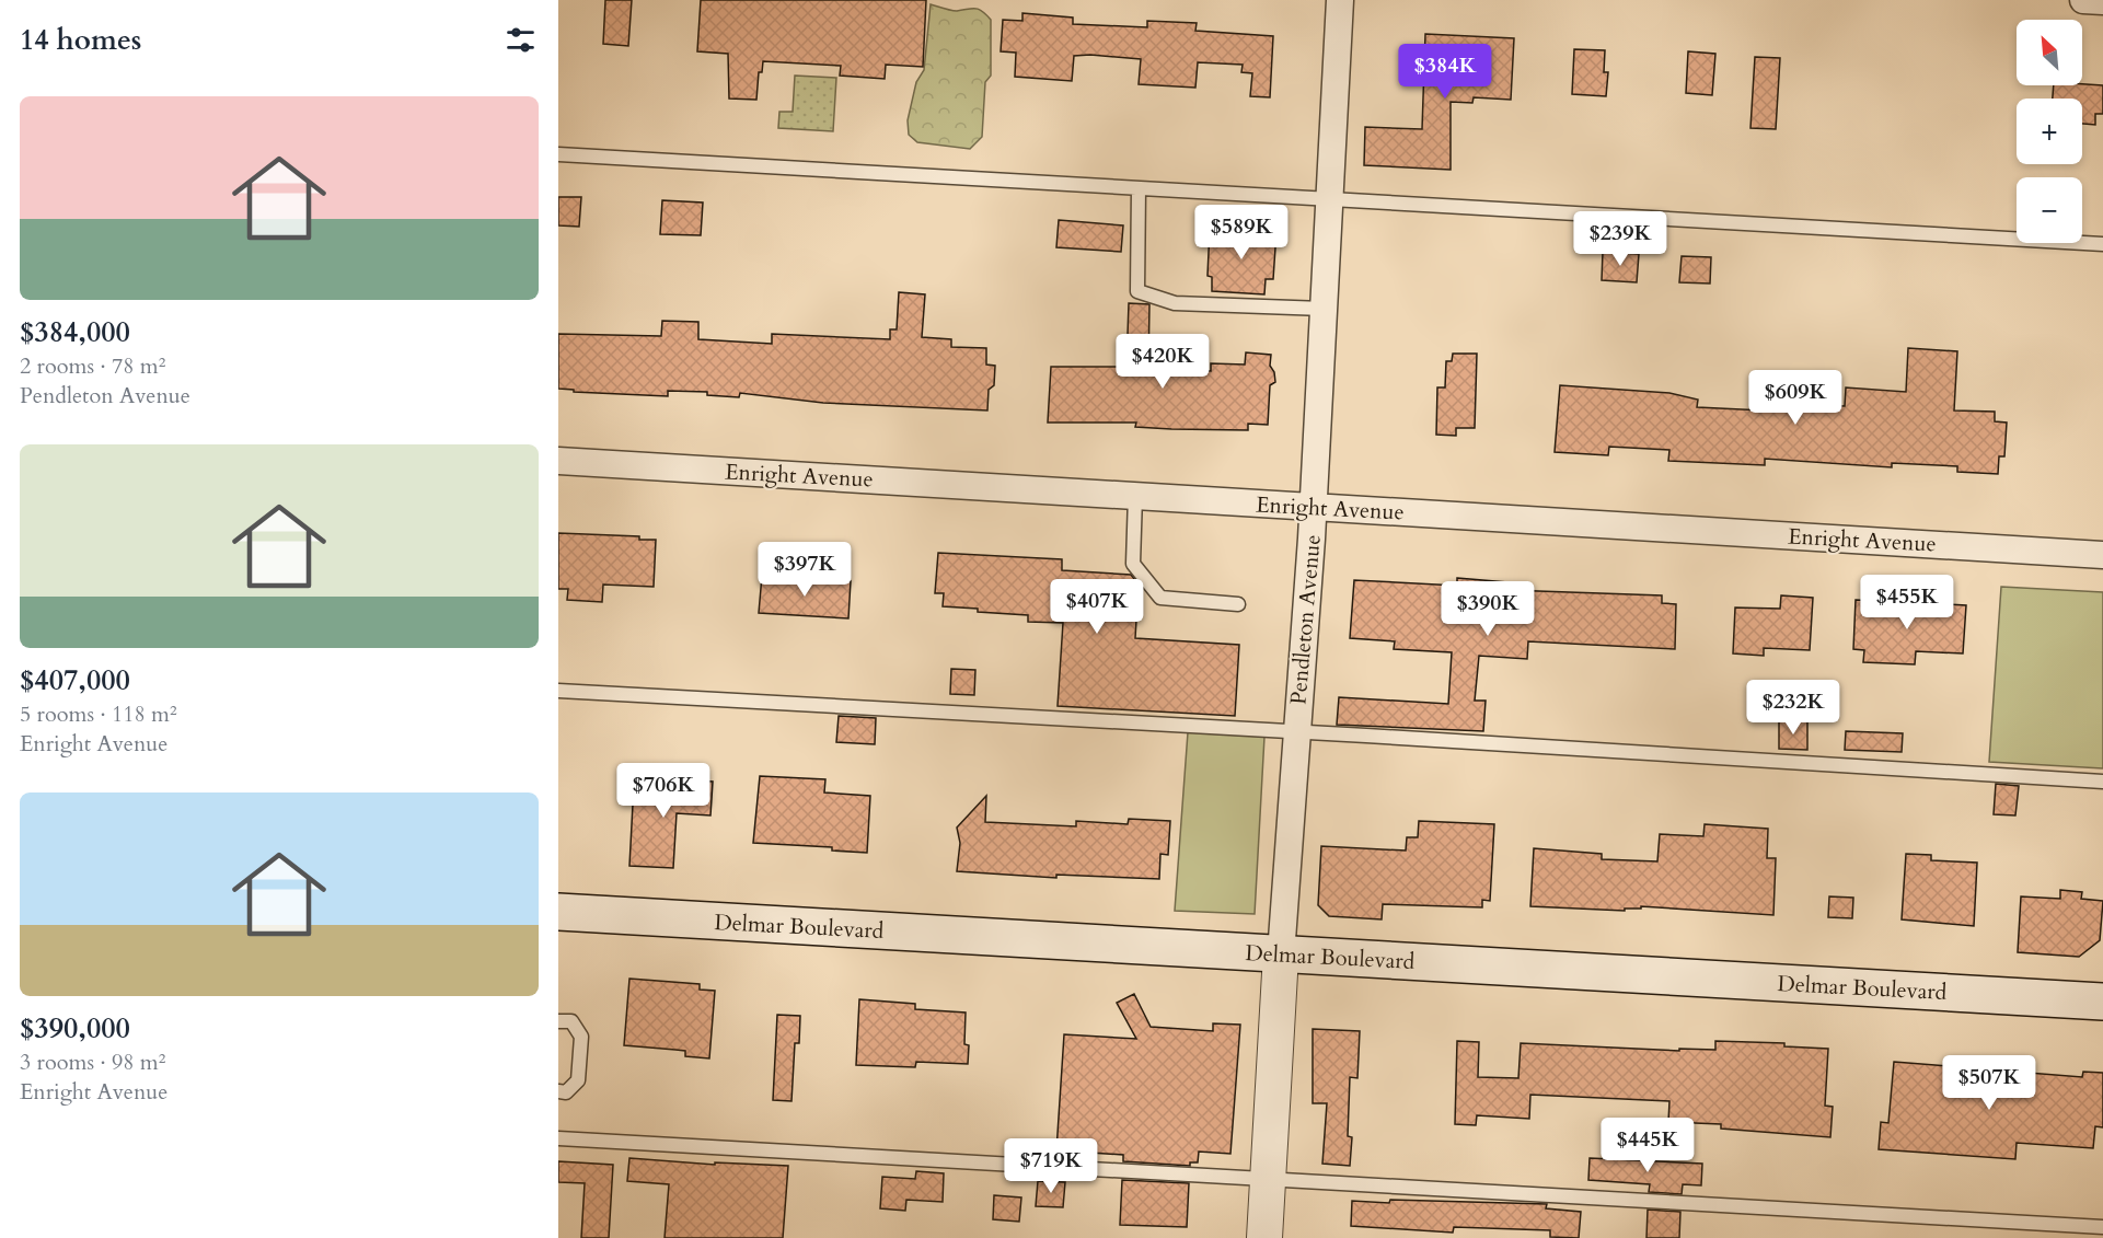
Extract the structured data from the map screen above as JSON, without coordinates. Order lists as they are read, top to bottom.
{
  "streets": {
    "main road": ["Delmar Boulevard"],
    "street": ["Enright Avenue", "Pendleton Avenue"]
  },
  "crossings": [
    ["Enright Avenue", "Pendleton Avenue"],
    ["Pendleton Avenue", "Delmar Boulevard"]
  ],
  "north": "top left",
  "page": {
    "heading": "14 homes",
    "map_buttons": ["+", "−"],
    "price": [
      "$384K",
      "$589K",
      "$239K",
      "$420K",
      "$609K",
      "$397K",
      "$455K",
      "$407K",
      "$390K",
      "$232K",
      "$706K",
      "$507K",
      "$445K",
      "$719K"
    ],
    "list": [
      {
        "name": "$384,000",
        "note": "2 rooms · 78 m² · Pendleton Avenue"
      },
      {
        "name": "$407,000",
        "note": "5 rooms · 118 m² · Enright Avenue"
      },
      {
        "name": "$390,000",
        "note": "3 rooms · 98 m² · Enright Avenue"
      }
    ]
  }
}
